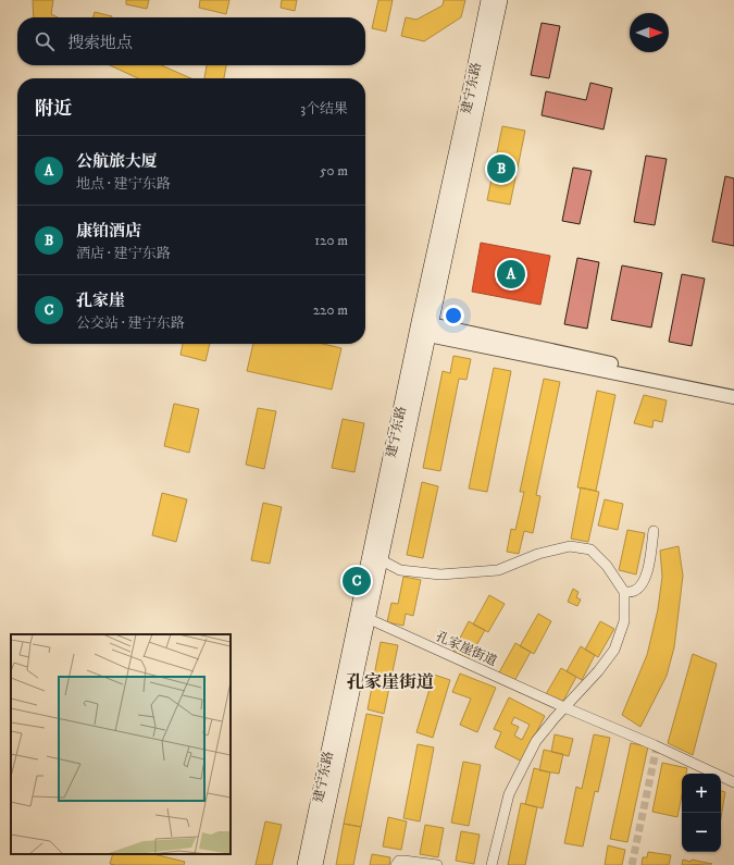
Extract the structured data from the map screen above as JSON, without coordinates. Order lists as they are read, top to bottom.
{
  "streets": {
    "main road": ["建宁东路"],
    "street": ["孔家崖街道"]
  },
  "crossings": [
    ["建宁东路", "孔家崖街道"]
  ],
  "districts": ["孔家崖街道"],
  "north": "right",
  "page": {
    "search": "搜索地点",
    "heading": ["附近", "3个结果"],
    "list": [
      {
        "mark": "A",
        "name": "公航旅大厦",
        "note": "地点 · 建宁东路",
        "value": "50 m"
      },
      {
        "mark": "B",
        "name": "康铂酒店",
        "note": "酒店 · 建宁东路",
        "value": "120 m"
      },
      {
        "mark": "C",
        "name": "孔家崖",
        "note": "公交站 · 建宁东路",
        "value": "220 m"
      }
    ],
    "pins": ["B", "A", "C"],
    "map_buttons": ["+", "−"]
  }
}
